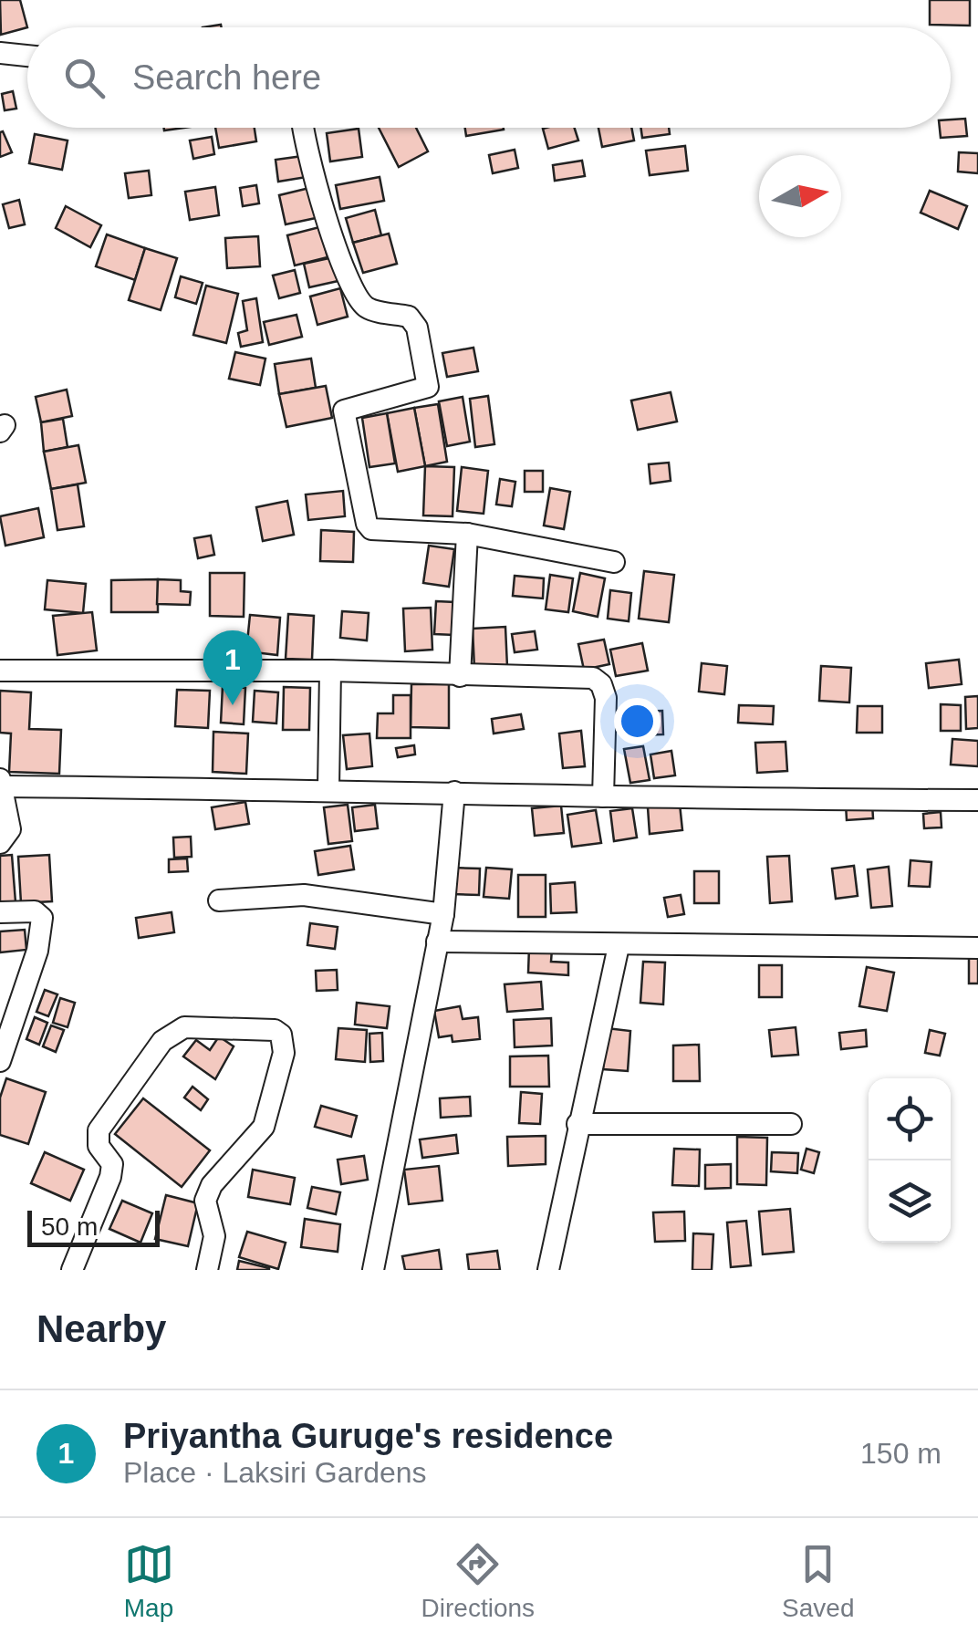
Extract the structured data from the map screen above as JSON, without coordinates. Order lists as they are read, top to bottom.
{
  "scale_bar": "50 m",
  "north": "right",
  "page": {
    "search": "Search here",
    "pins": "1",
    "scale": "50 m",
    "heading": "Nearby",
    "list": [
      {
        "mark": "1",
        "name": "Priyantha Guruge's residence",
        "note": "Place · Laksiri Gardens",
        "value": "150 m"
      }
    ],
    "nav": ["Map", "Directions", "Saved"]
  }
}
